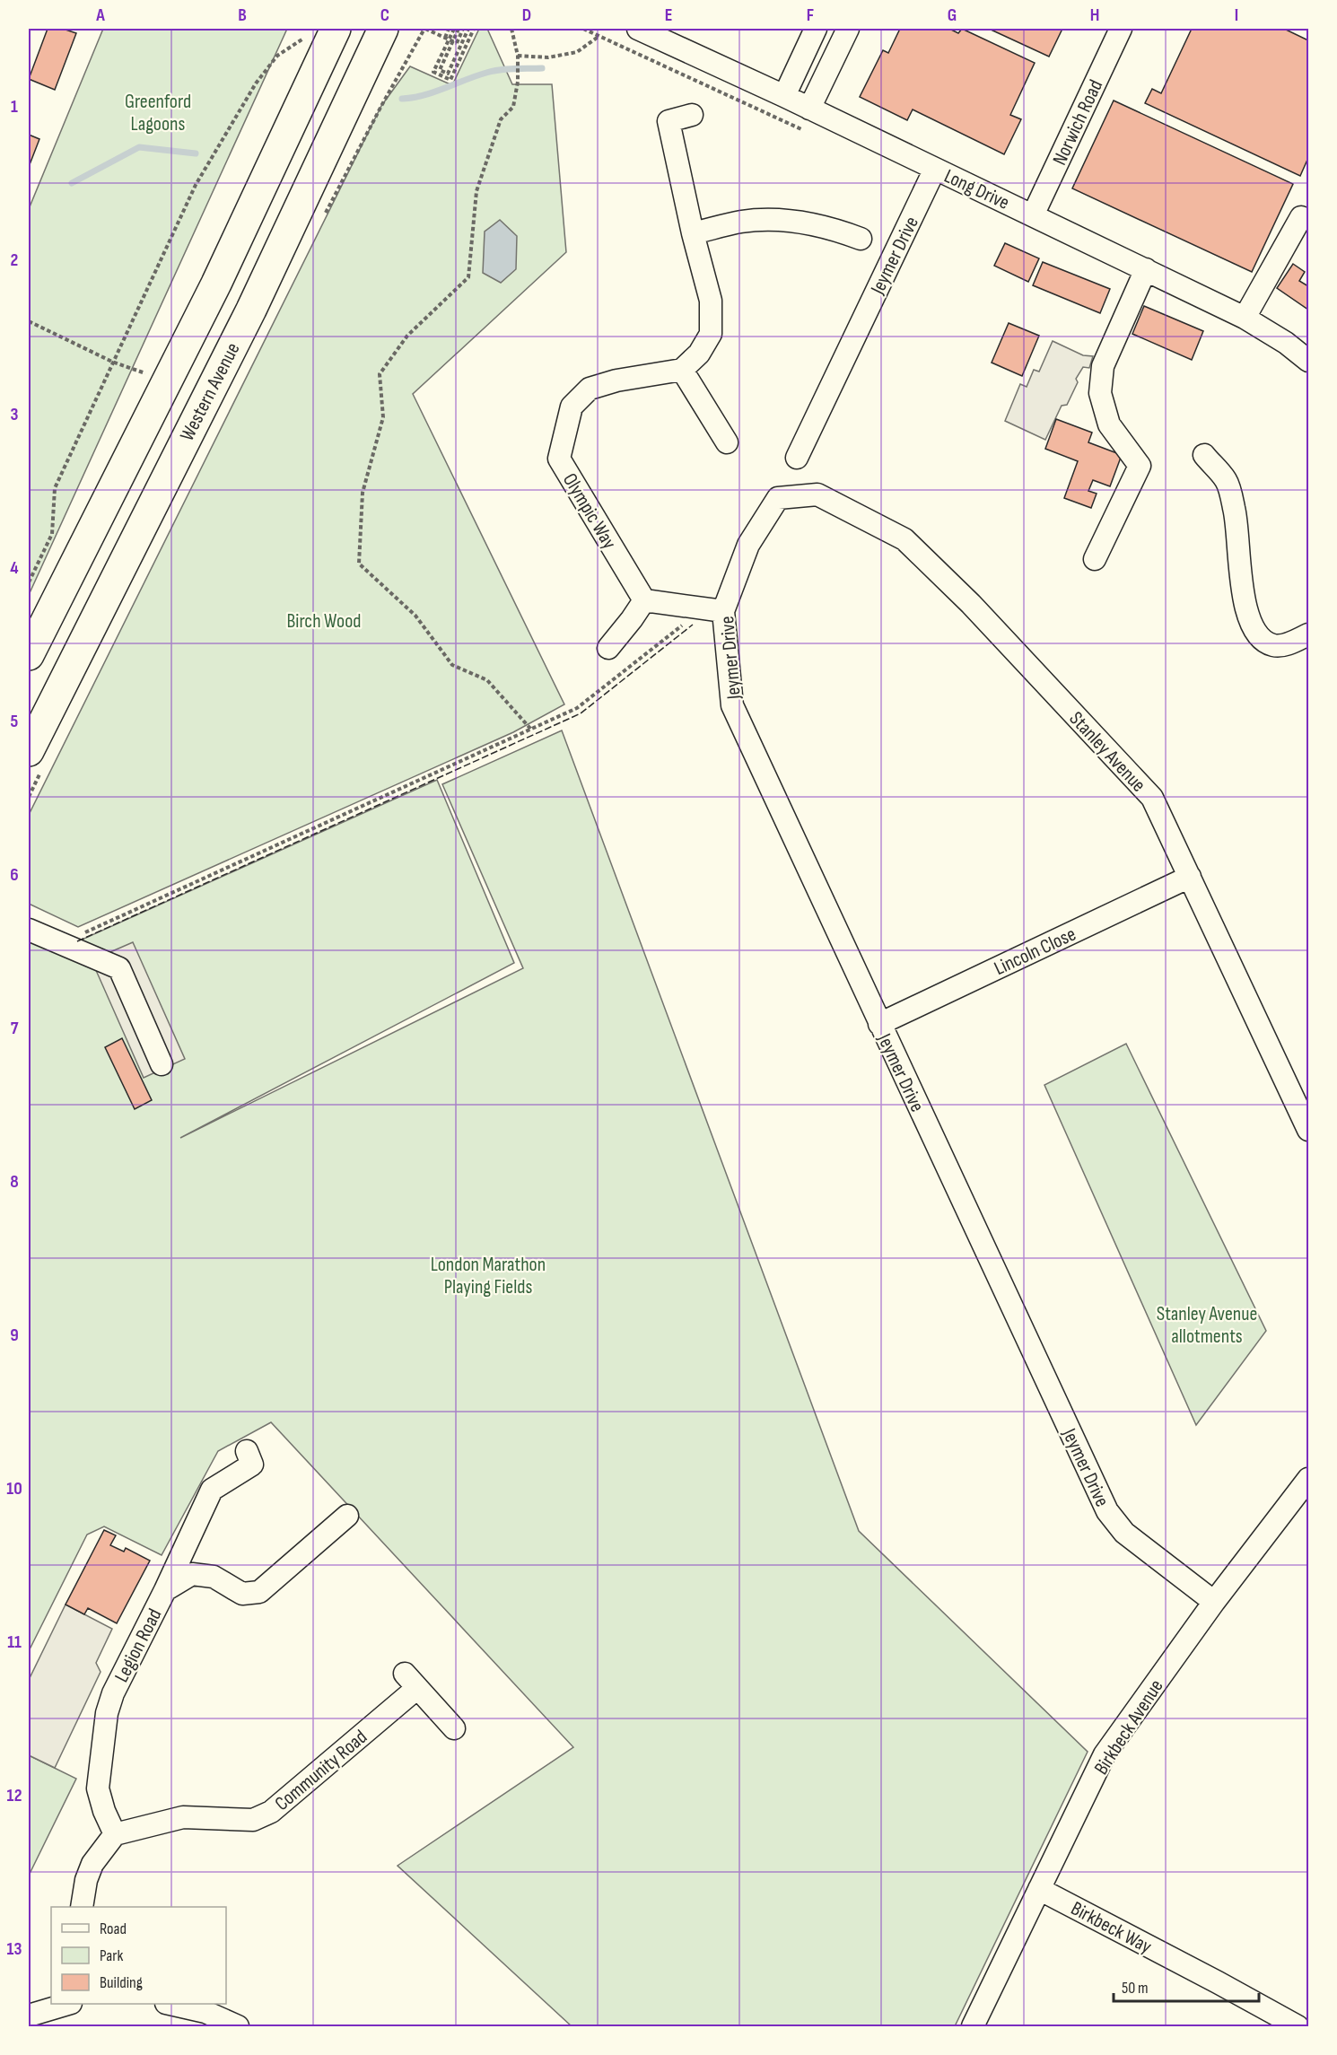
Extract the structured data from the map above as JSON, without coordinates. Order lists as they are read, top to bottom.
{
  "streets": {
    "highway": ["Western Avenue"],
    "street": [
      "Norwich Road",
      "Long Drive",
      "Jeymer Drive",
      "Olympic Way",
      "Stanley Avenue",
      "Lincoln Close",
      "Legion Road",
      "Birkbeck Avenue",
      "Community Road",
      "Birkbeck Way"
    ]
  },
  "crossings": [
    ["Norwich Road", "Long Drive"],
    ["Long Drive", "Jeymer Drive"],
    ["Jeymer Drive", "Stanley Avenue"],
    ["Jeymer Drive", "Lincoln Close"],
    ["Jeymer Drive", "Birkbeck Avenue"],
    ["Stanley Avenue", "Lincoln Close"],
    ["Legion Road", "Community Road"],
    ["Birkbeck Avenue", "Birkbeck Way"]
  ],
  "parks": [
    "Greenford Lagoons",
    "Birch Wood",
    "London Marathon Playing Fields",
    "Stanley Avenue allotments"
  ],
  "legend": ["Road", "Park", "Building"],
  "scale_bar": "50 m",
  "grid": {
    "columns": [
      "A",
      "B",
      "C",
      "D",
      "E",
      "F",
      "G",
      "H",
      "I"
    ],
    "rows": [
      "1",
      "2",
      "3",
      "4",
      "5",
      "6",
      "7",
      "8",
      "9",
      "10",
      "11",
      "12",
      "13"
    ]
  }
}
